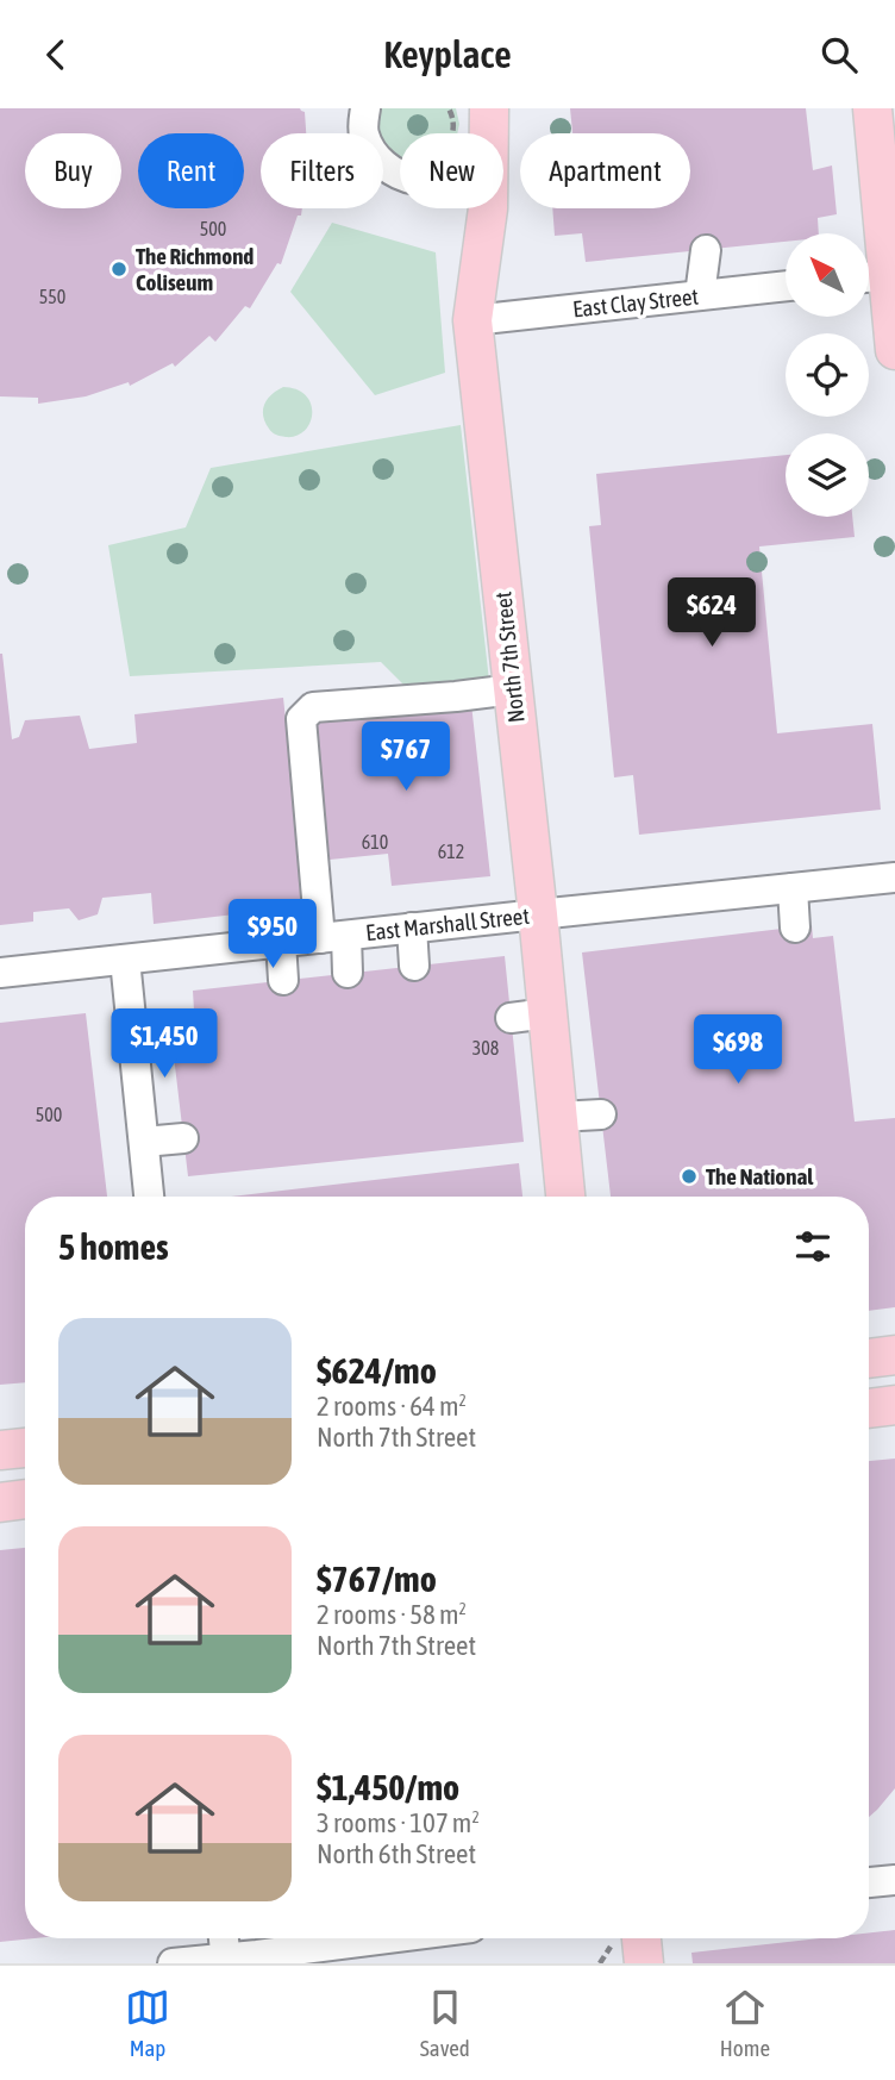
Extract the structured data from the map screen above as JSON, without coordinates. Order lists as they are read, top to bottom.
{
  "streets": {
    "main road": ["North 7th Street"],
    "street": ["East Clay Street", "East Marshall Street"]
  },
  "crossings": [
    ["East Clay Street", "North 7th Street"],
    ["North 7th Street", "East Marshall Street"]
  ],
  "places": ["The Richmond Coliseum", "The National"],
  "house_numbers": [
    "500",
    "550",
    "610",
    "612",
    "308",
    "500"
  ],
  "north": "top left",
  "page": {
    "header": "Keyplace",
    "chip": [
      "Buy",
      "Rent",
      "Filters",
      "New",
      "Apartment"
    ],
    "price": [
      "$624",
      "$767",
      "$950",
      "$1,450",
      "$698"
    ],
    "heading": "5 homes",
    "list": [
      {
        "name": "$624/mo",
        "note": "2 rooms · 64 m² · North 7th Street"
      },
      {
        "name": "$767/mo",
        "note": "2 rooms · 58 m² · North 7th Street"
      },
      {
        "name": "$1,450/mo",
        "note": "3 rooms · 107 m² · North 6th Street"
      }
    ],
    "tabs": ["Map", "Saved", "Home"]
  }
}
